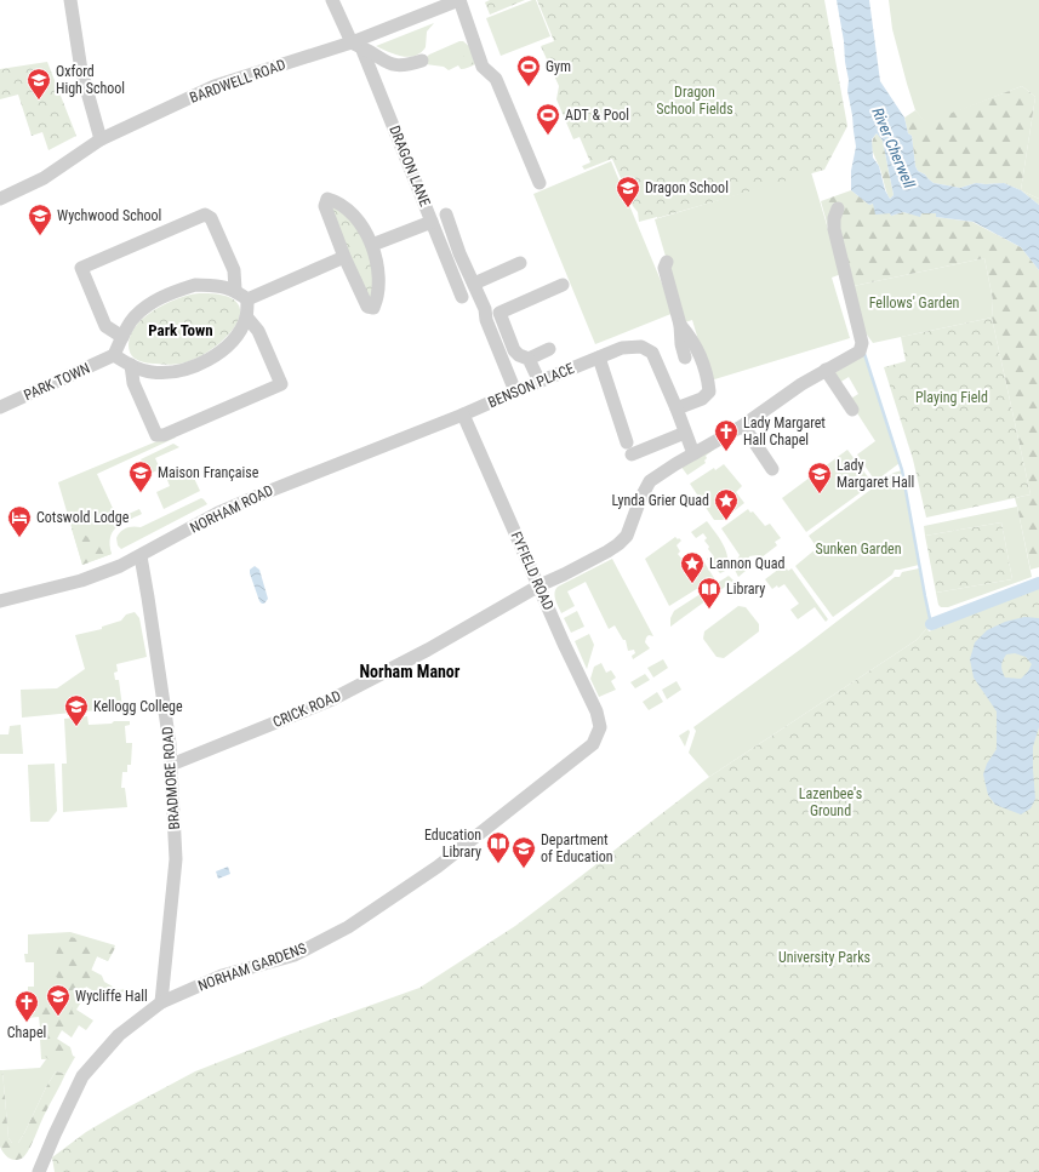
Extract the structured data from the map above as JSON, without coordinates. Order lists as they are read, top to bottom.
{
  "streets": {
    "street": [
      "BARDWELL ROAD",
      "DRAGON LANE",
      "PARK TOWN",
      "BENSON PLACE",
      "NORHAM ROAD",
      "FYFIELD ROAD",
      "CRICK ROAD",
      "BRADMORE ROAD",
      "NORHAM GARDENS"
    ]
  },
  "crossings": [
    ["BARDWELL ROAD", "DRAGON LANE"],
    ["BENSON PLACE", "NORHAM ROAD"],
    ["BENSON PLACE", "FYFIELD ROAD"],
    ["BENSON PLACE", "CRICK ROAD"],
    ["NORHAM ROAD", "FYFIELD ROAD"],
    ["NORHAM ROAD", "BRADMORE ROAD"],
    ["FYFIELD ROAD", "CRICK ROAD"],
    ["FYFIELD ROAD", "NORHAM GARDENS"],
    ["CRICK ROAD", "BRADMORE ROAD"],
    ["BRADMORE ROAD", "NORHAM GARDENS"]
  ],
  "districts": ["Park Town", "Norham Manor"],
  "water": ["River Cherwell"],
  "parks": [
    "Dragon School Fields",
    "Fellows' Garden",
    "Playing Field",
    "Sunken Garden",
    "Lazenbee's Ground",
    "University Parks"
  ],
  "places": {
    "sports": ["Gym", "ADT & Pool"],
    "school or university": [
      "Oxford High School",
      "Dragon School",
      "Wychwood School",
      "Maison Française",
      "Lady Margaret Hall",
      "Kellogg College",
      "Department of Education",
      "Wycliffe Hall"
    ],
    "church": ["Lady Margaret Hall Chapel", "Chapel"],
    "place": ["Lynda Grier Quad", "Lannon Quad"],
    "hotel": ["Cotswold Lodge"],
    "library": ["Library", "Education Library"]
  }
}
